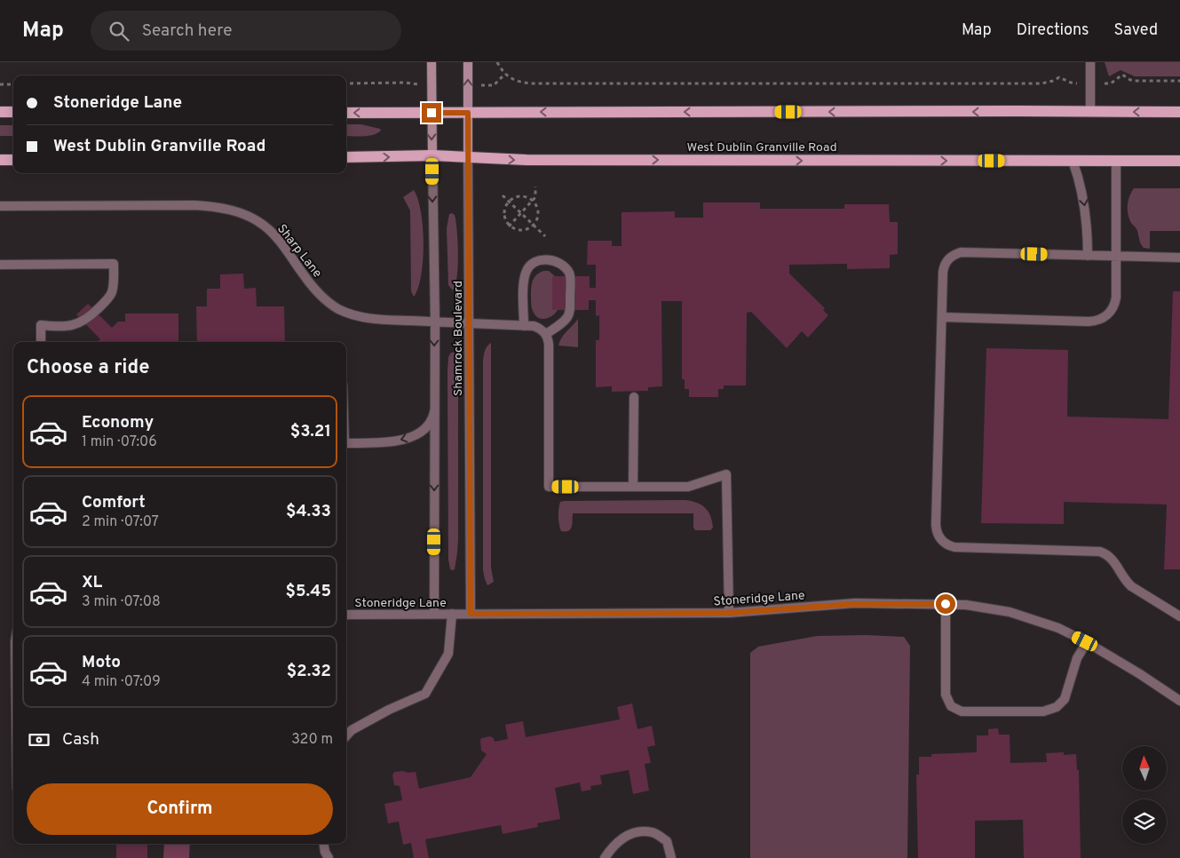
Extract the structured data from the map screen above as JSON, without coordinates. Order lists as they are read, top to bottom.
{
  "streets": {
    "main road": ["West Dublin Granville Road"],
    "street": ["Sharp Lane", "Shamrock Boulevard", "Stoneridge Lane"]
  },
  "crossings": [
    ["West Dublin Granville Road", "Shamrock Boulevard"],
    ["Sharp Lane", "Shamrock Boulevard"],
    ["Shamrock Boulevard", "Stoneridge Lane"]
  ],
  "north": "top",
  "page": {
    "header": "Map",
    "search": "Search here",
    "nav": ["Map", "Directions", "Saved"],
    "banner": ["Stoneridge Lane", "West Dublin Granville Road"],
    "heading": "Choose a ride",
    "list": [
      {
        "name": "Economy",
        "note": "1 min · 07:06",
        "value": "$3.21"
      },
      {
        "name": "Comfort",
        "note": "2 min · 07:07",
        "value": "$4.33"
      },
      {
        "name": "XL",
        "note": "3 min · 07:08",
        "value": "$5.45"
      },
      {
        "name": "Moto",
        "note": "4 min · 07:09",
        "value": "$2.32"
      }
    ],
    "pay": ["Cash", "320 m"],
    "buttons": "Confirm"
  }
}
